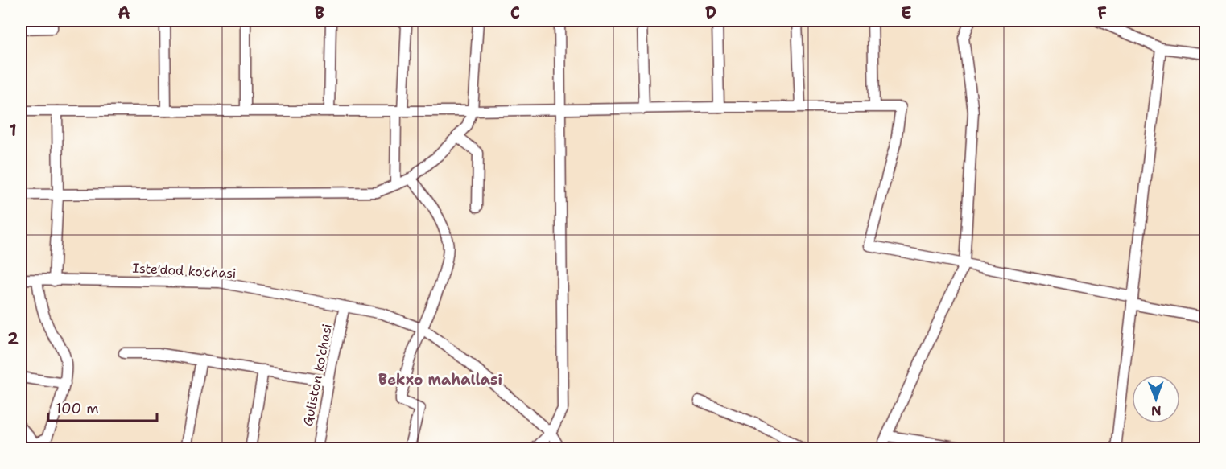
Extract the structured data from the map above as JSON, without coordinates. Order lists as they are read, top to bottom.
{
  "streets": {
    "street": ["Iste'dod ko'chasi", "Guliston ko'chasi"]
  },
  "crossings": [
    ["Iste'dod ko'chasi", "Guliston ko'chasi"]
  ],
  "districts": ["Bekxo mahallasi"],
  "scale_bar": "100 m",
  "north": "bottom",
  "grid": {
    "columns": [
      "A",
      "B",
      "C",
      "D",
      "E",
      "F"
    ],
    "rows": ["1", "2"]
  }
}
